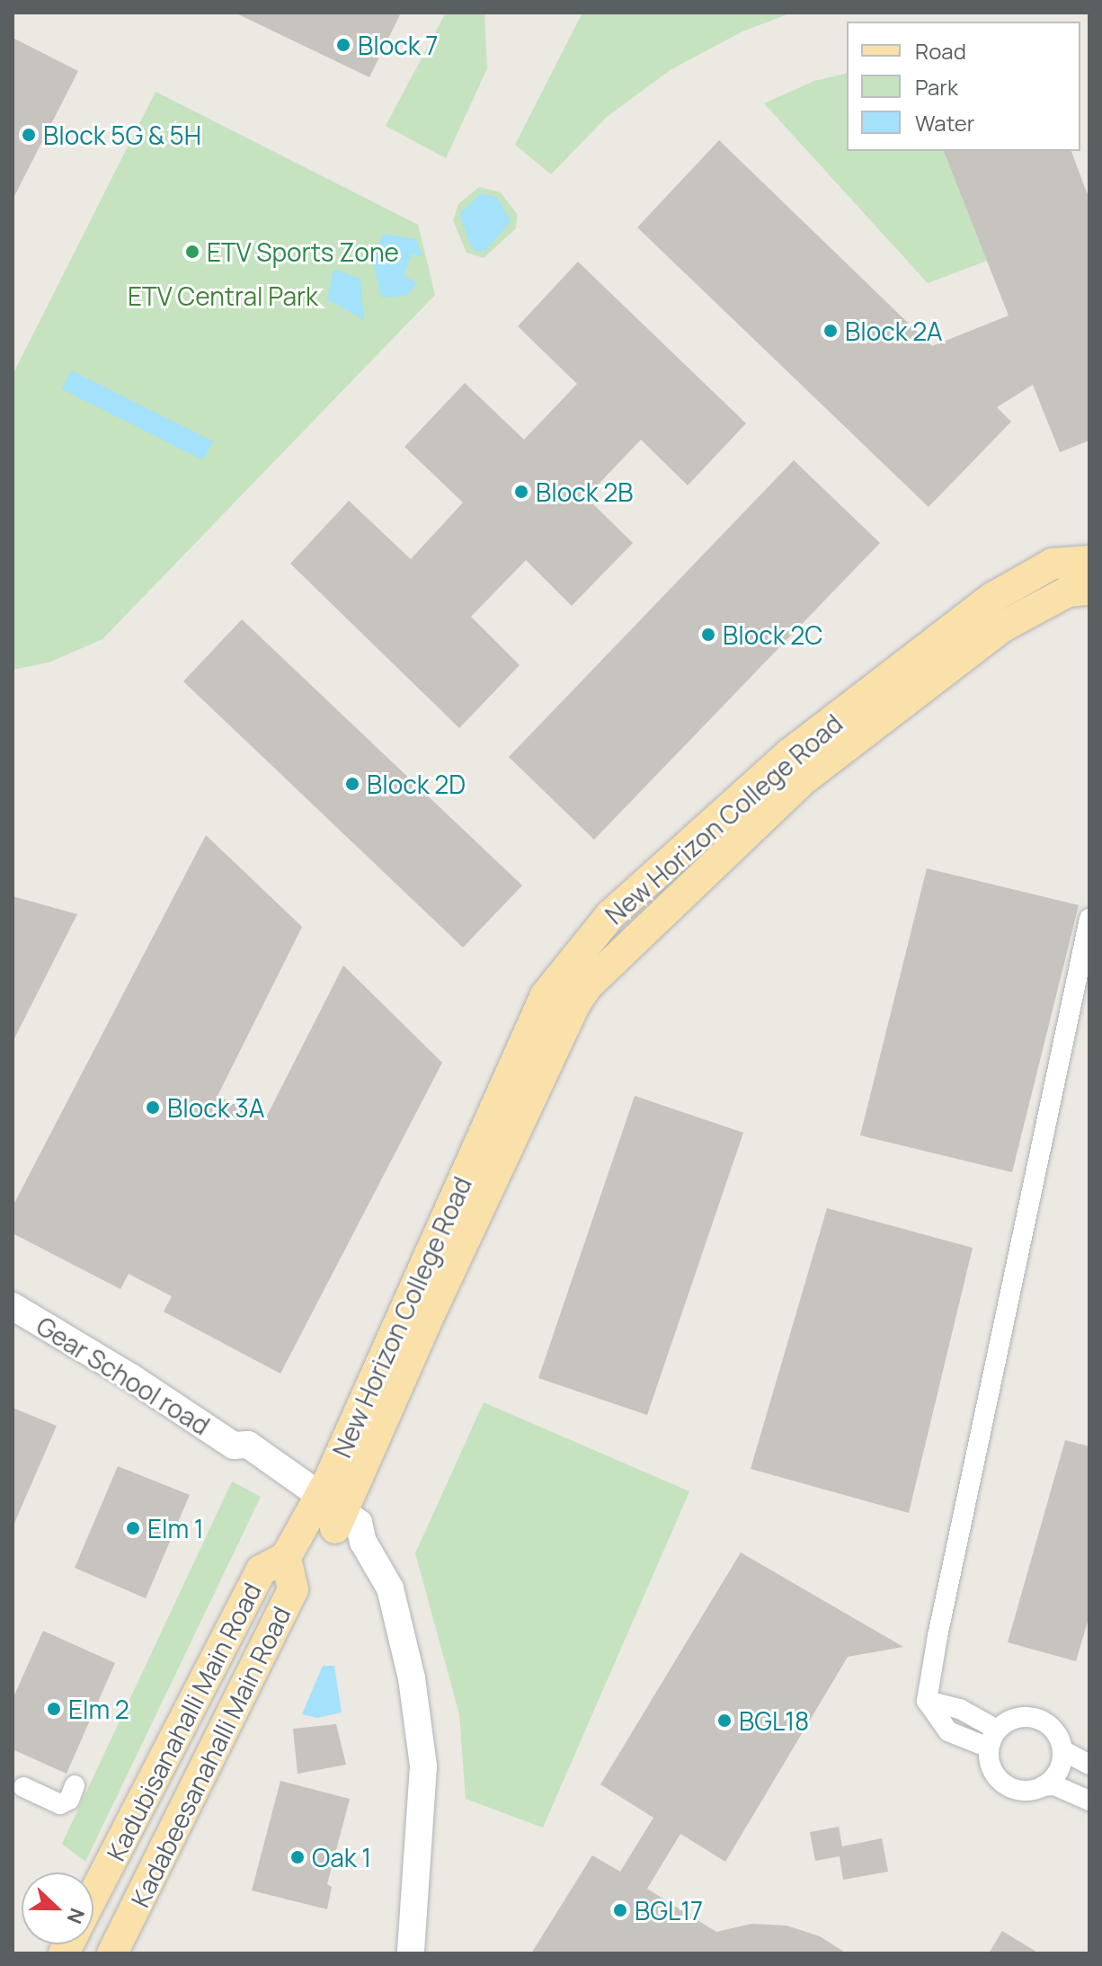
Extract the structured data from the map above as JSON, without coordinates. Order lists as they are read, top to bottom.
{
  "streets": {
    "main road": [
      "New Horizon College Road",
      "Gear School road",
      "Kadubisanahalli Main Road",
      "Kadabeesanahalli Main Road"
    ]
  },
  "crossings": [
    ["New Horizon College Road", "Gear School road"],
    ["New Horizon College Road", "Kadubisanahalli Main Road"],
    ["Gear School road", "Kadubisanahalli Main Road"],
    ["Kadubisanahalli Main Road", "Kadabeesanahalli Main Road"]
  ],
  "parks": ["ETV Central Park"],
  "places": [
    "Block 7",
    "Block 5G & 5H",
    "ETV Sports Zone",
    "Block 2A",
    "Block 2B",
    "Block 2C",
    "Block 2D",
    "Block 3A",
    "Elm 1",
    "Elm 2",
    "BGL18",
    "Oak 1",
    "BGL17"
  ],
  "legend": ["Road", "Park", "Water"],
  "north": "right"
}
